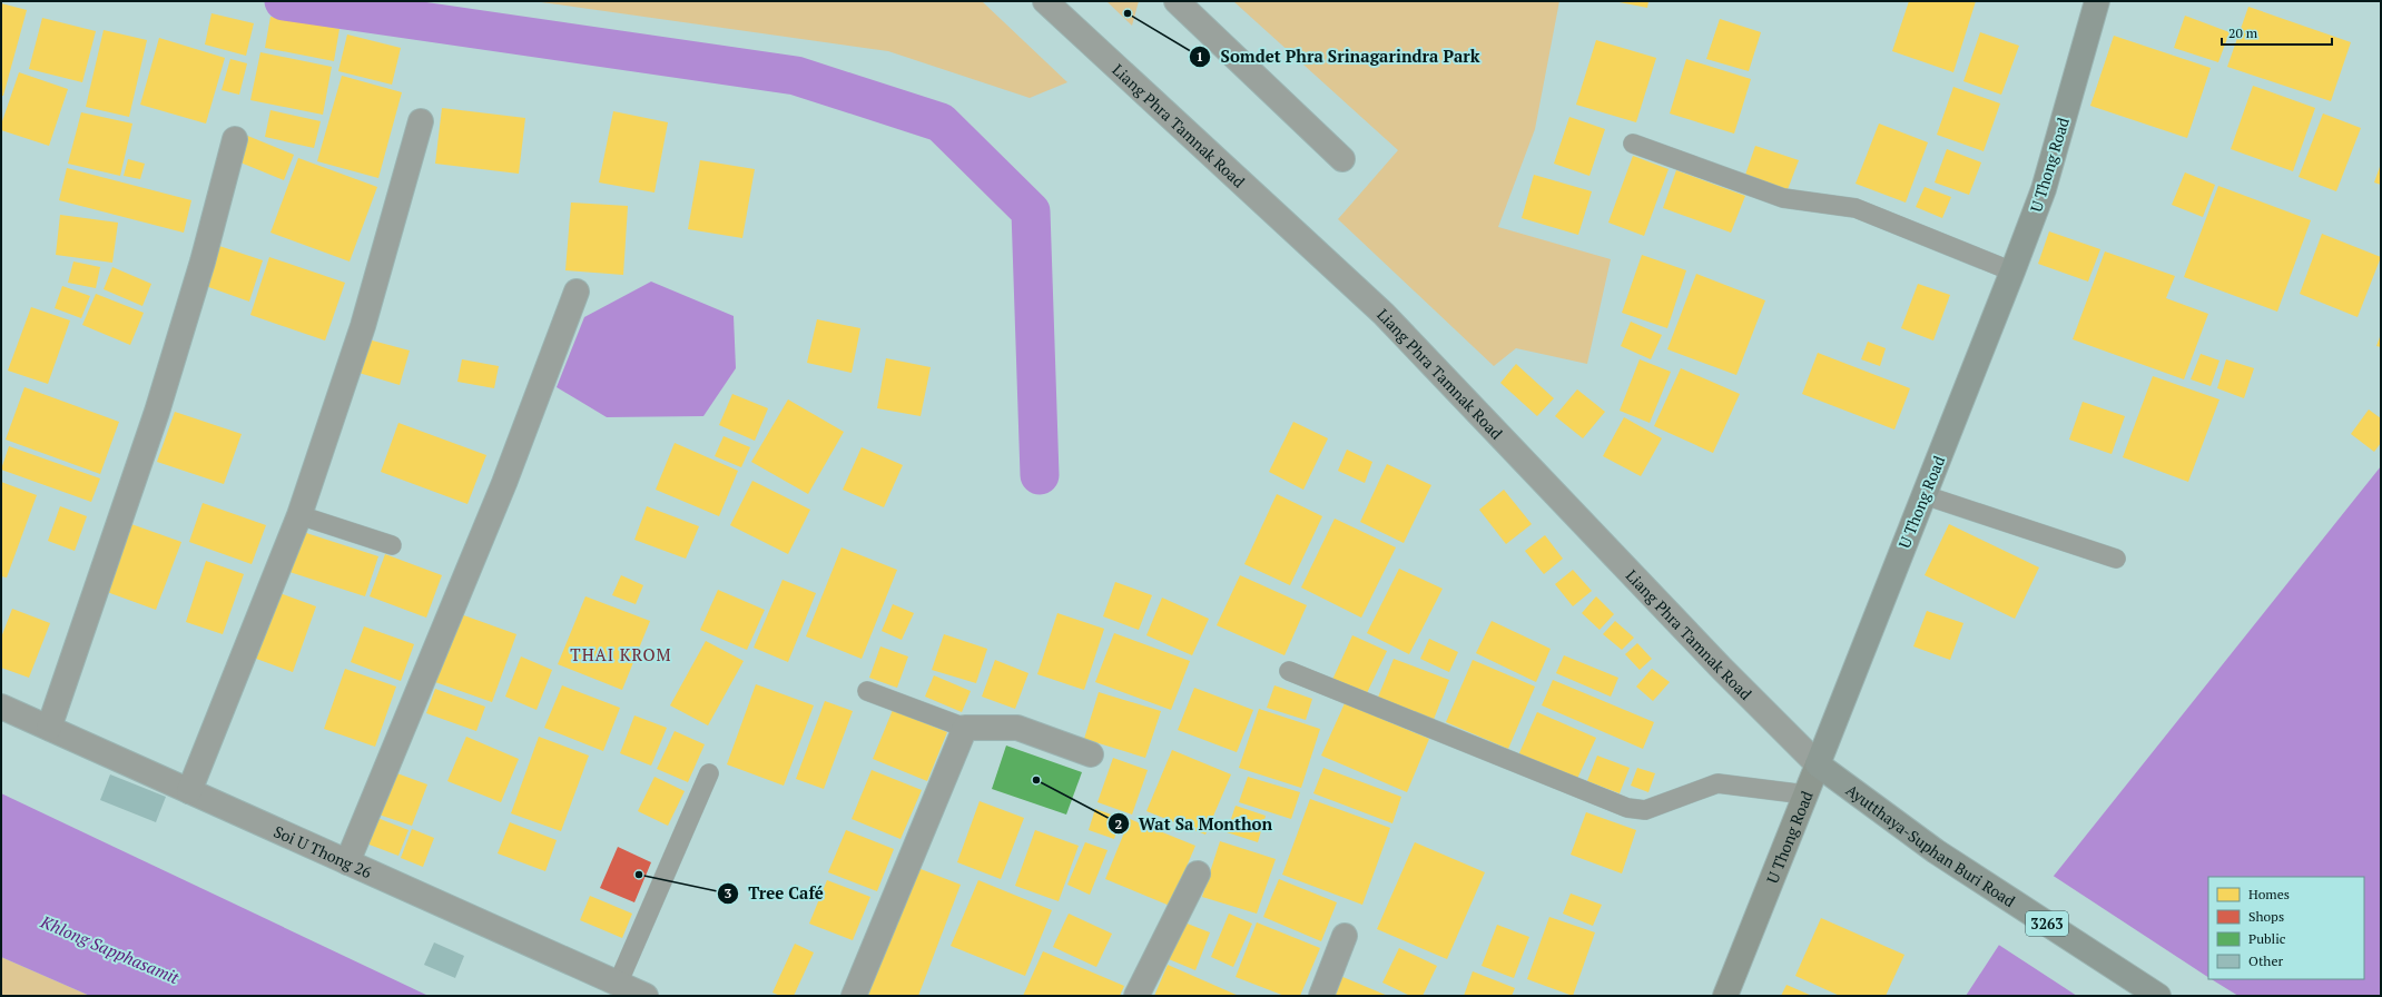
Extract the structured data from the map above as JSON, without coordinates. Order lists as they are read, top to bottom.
{
  "streets": {
    "main road": ["U Thong Road", "Ayutthaya-Suphan Buri Road", "3263"],
    "street": ["Liang Phra Tamnak Road", "Soi U Thong 26"]
  },
  "crossings": [
    ["Liang Phra Tamnak Road", "U Thong Road"],
    ["Liang Phra Tamnak Road", "Ayutthaya-Suphan Buri Road"],
    ["U Thong Road", "Ayutthaya-Suphan Buri Road"]
  ],
  "districts": ["THAI KROM"],
  "water": ["Khlong Sapphasamit"],
  "places": ["Somdet Phra Srinagarindra Park", "Wat Sa Monthon", "Tree Café"],
  "legend": [
    "Homes",
    "Shops",
    "Public",
    "Other"
  ],
  "scale_bar": "20 m"
}
